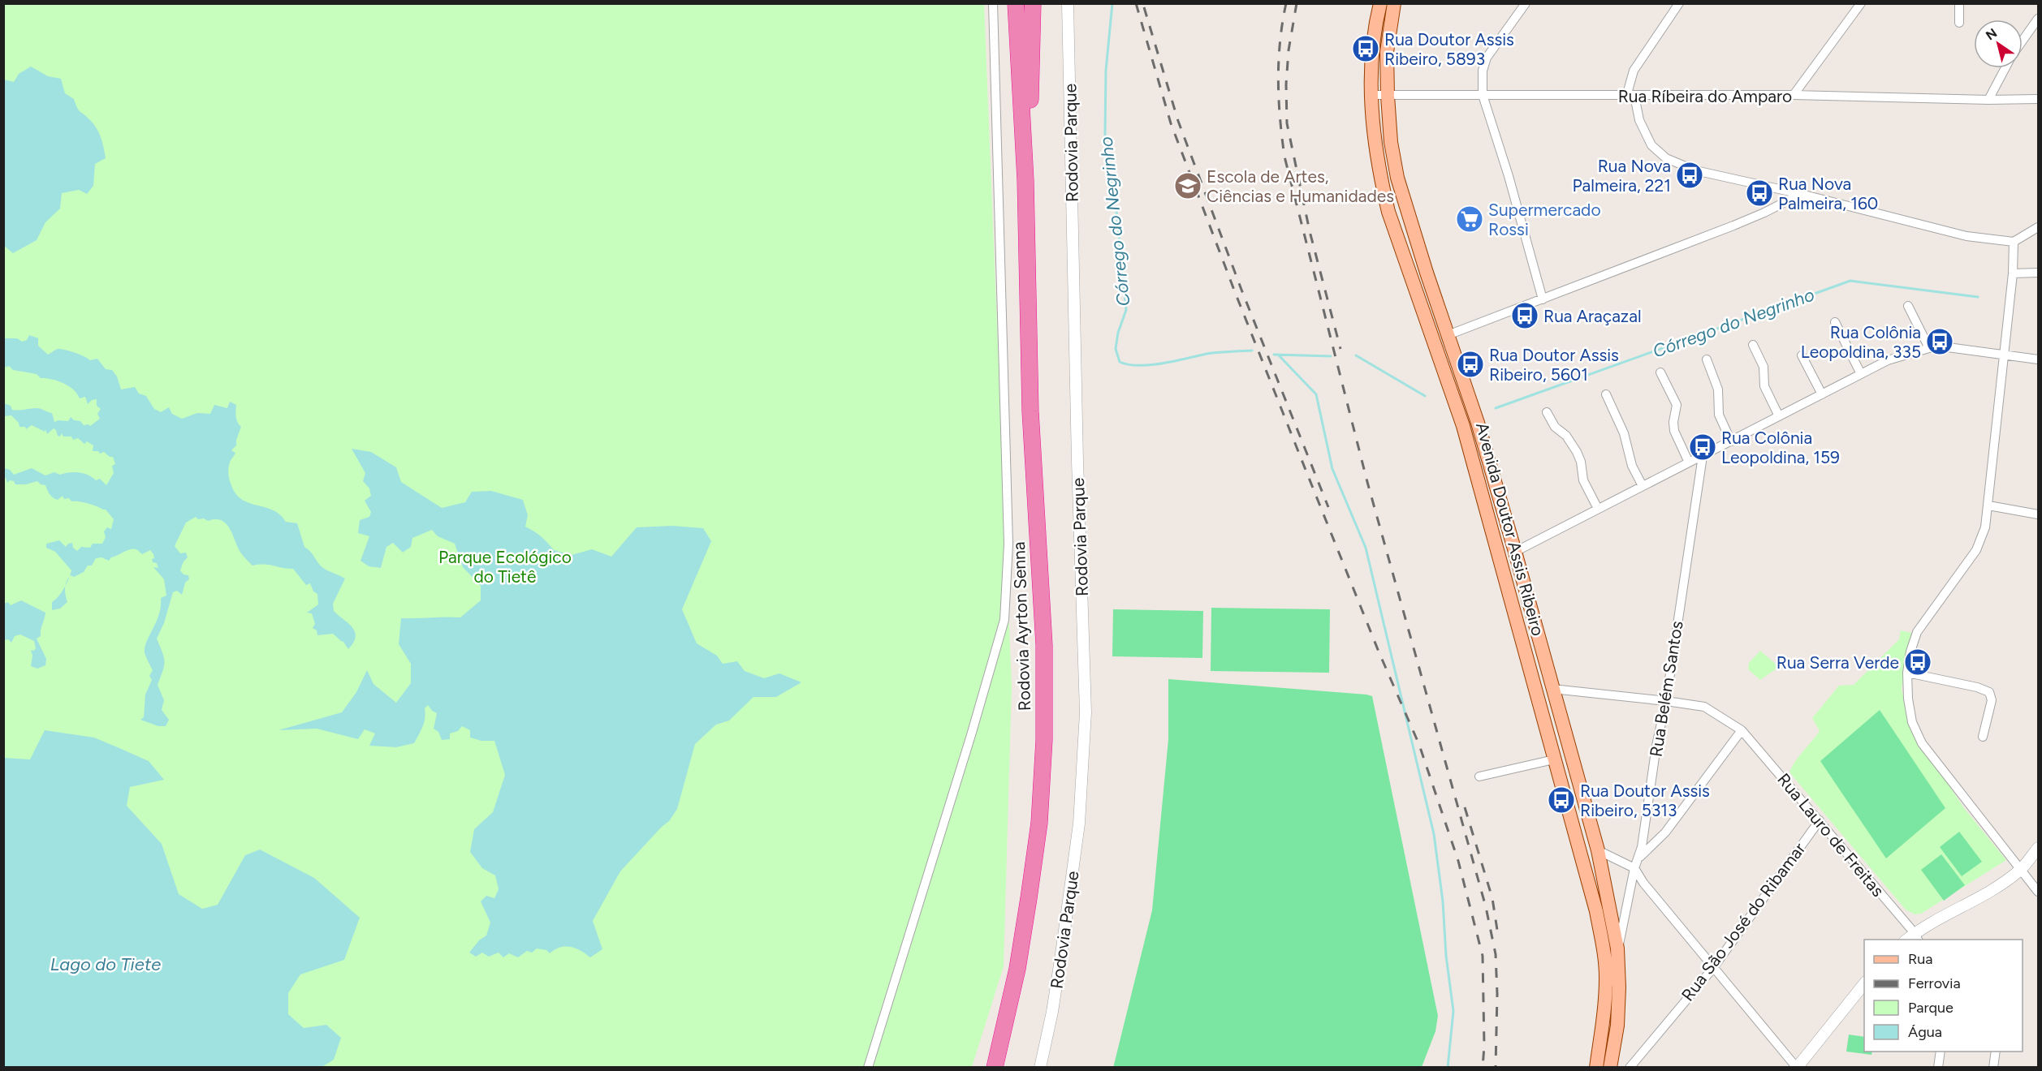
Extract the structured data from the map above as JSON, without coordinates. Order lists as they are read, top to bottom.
{
  "streets": {
    "highway": ["Rodovia Ayrton Senna"],
    "main road": ["Avenida Doutor Assis Ribeiro"],
    "street": [
      "Rua Ríbeira do Amparo",
      "Rodovia Parque",
      "Rua Belém Santos",
      "Rua Lauro de Freitas",
      "Rua São José do Ribamar"
    ]
  },
  "crossings": [
    ["Rua Ríbeira do Amparo", "Avenida Doutor Assis Ribeiro"],
    ["Avenida Doutor Assis Ribeiro", "Rua Belém Santos"],
    ["Avenida Doutor Assis Ribeiro", "Rua Lauro de Freitas"],
    ["Rua Belém Santos", "Rua Lauro de Freitas"],
    ["Rua Lauro de Freitas", "Rua São José do Ribamar"]
  ],
  "water": ["Córrego do Negrinho", "Lago do Tiete"],
  "parks": ["Parque Ecológico do Tietê"],
  "places": {
    "bus stop": [
      "Rua Doutor Assis Ribeiro, 5893",
      "Rua Nova Palmeira, 221",
      "Rua Nova Palmeira, 160",
      "Rua Araçazal",
      "Rua Colônia Leopoldina, 335",
      "Rua Doutor Assis Ribeiro, 5601",
      "Rua Colônia Leopoldina, 159",
      "Rua Serra Verde",
      "Rua Doutor Assis Ribeiro, 5313"
    ],
    "school or university": ["Escola de Artes, Ciências e Humanidades"],
    "supermarket": ["Supermercado Rossi"]
  },
  "legend": [
    "Rua",
    "Ferrovia",
    "Parque",
    "Água"
  ],
  "north": "top left"
}
